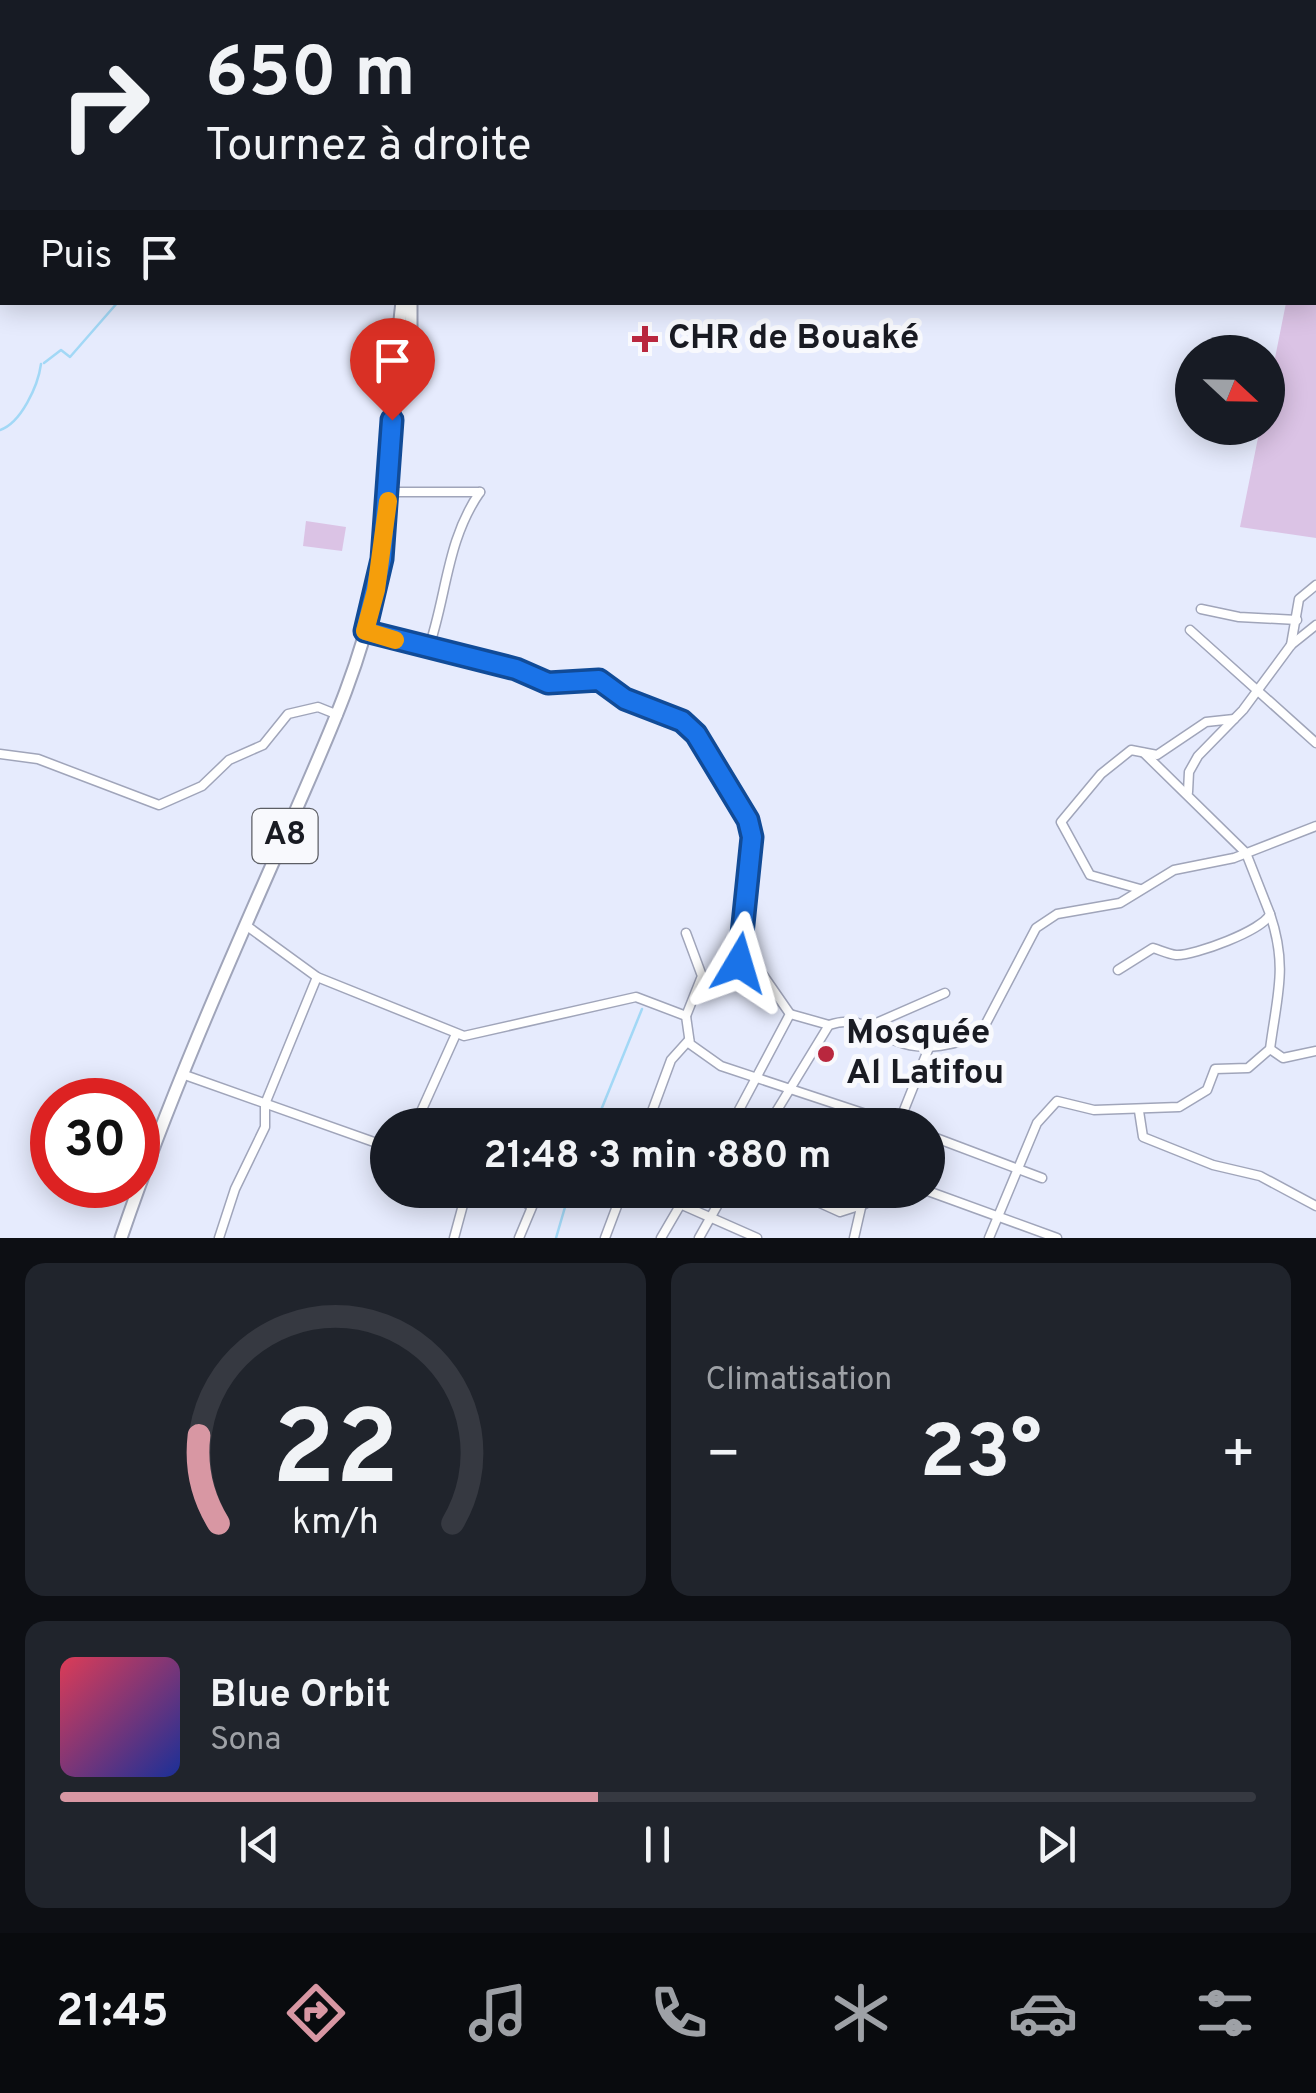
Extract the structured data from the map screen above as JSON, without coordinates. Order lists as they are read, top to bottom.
{
  "streets": {
    "main road": ["A8"]
  },
  "places": {
    "health": ["CHR de Bouaké"],
    "other": ["Mosquée Al Latifou"]
  },
  "north": "right",
  "page": {
    "turn": ["650 m", "Tournez à droite"],
    "then": "Puis",
    "limit": "30",
    "trip": "21:48 · 3 min · 880 m",
    "tile": "Climatisation",
    "heat": ["−", "23°", "+"],
    "song": ["Blue Orbit", "Sona"],
    "tabs": "21:45",
    "gauge": ["22", "km/h"]
  }
}
